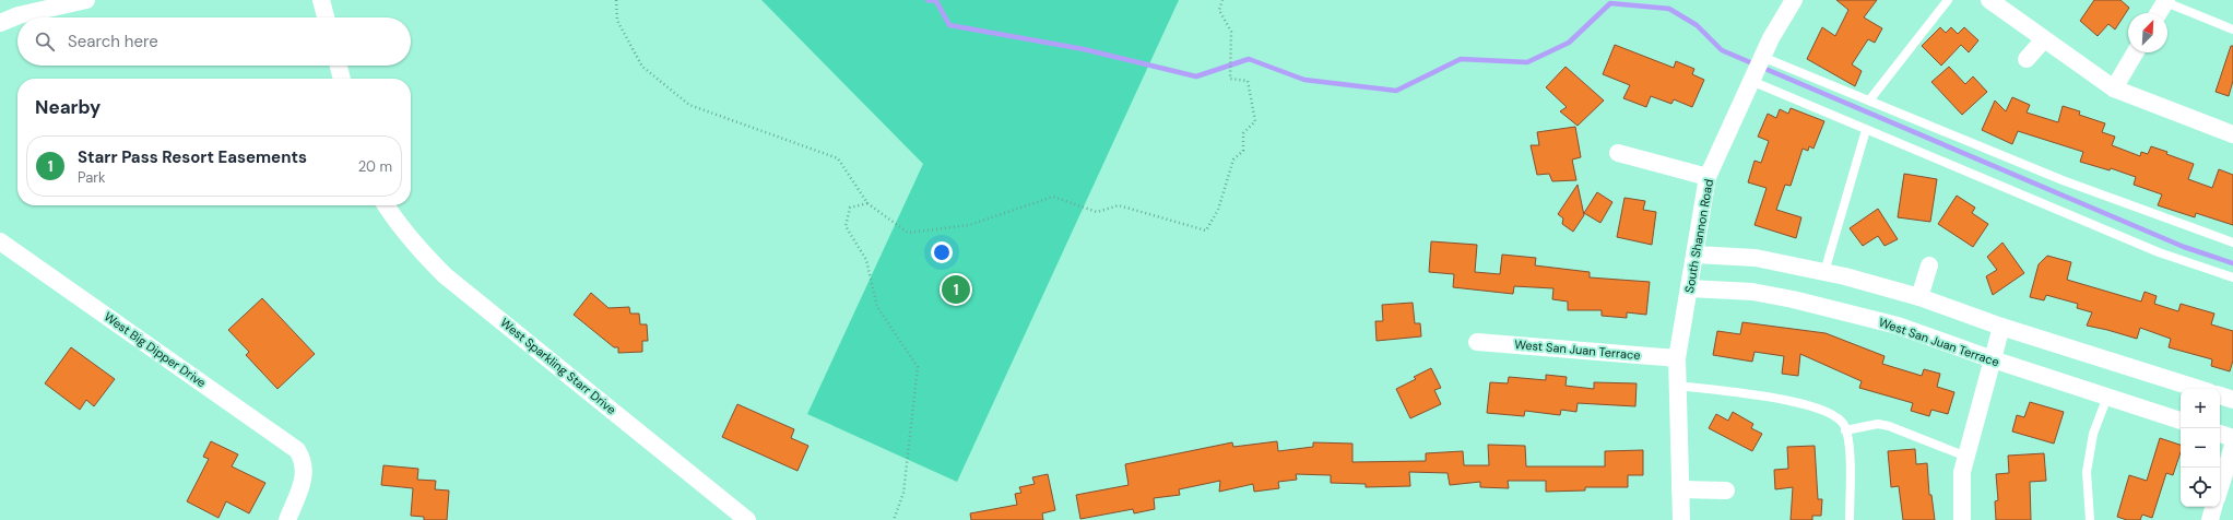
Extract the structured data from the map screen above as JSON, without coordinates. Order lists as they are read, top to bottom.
{
  "streets": {
    "street": [
      "South Shannon Road",
      "West San Juan Terrace",
      "West Big Dipper Drive",
      "West Sparkling Starr Drive"
    ]
  },
  "crossings": [
    ["South Shannon Road", "West San Juan Terrace"]
  ],
  "north": "top right",
  "page": {
    "search": "Search here",
    "heading": "Nearby",
    "list": [
      {
        "mark": "1",
        "name": "Starr Pass Resort Easements",
        "note": "Park",
        "value": "20 m"
      }
    ],
    "pins": "1",
    "map_buttons": ["+", "−"]
  }
}
